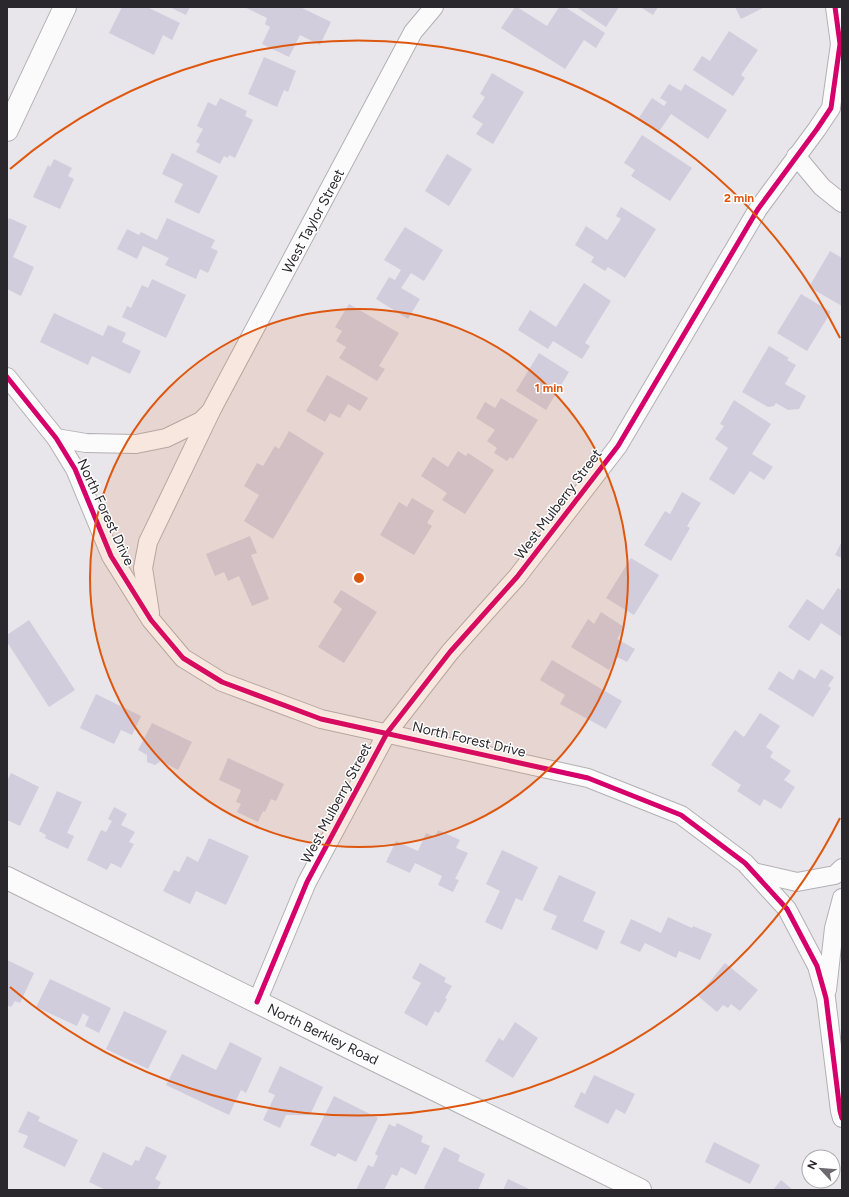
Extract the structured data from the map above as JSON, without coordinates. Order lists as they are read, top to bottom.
{
  "streets": {
    "street": [
      "West Taylor Street",
      "West Mulberry Street",
      "North Forest Drive",
      "North Berkley Road"
    ]
  },
  "crossings": [
    ["West Taylor Street", "North Forest Drive"],
    ["West Mulberry Street", "North Forest Drive"],
    ["West Mulberry Street", "North Berkley Road"]
  ],
  "north": "top left",
  "rings": ["2 min", "1 min"]
}
